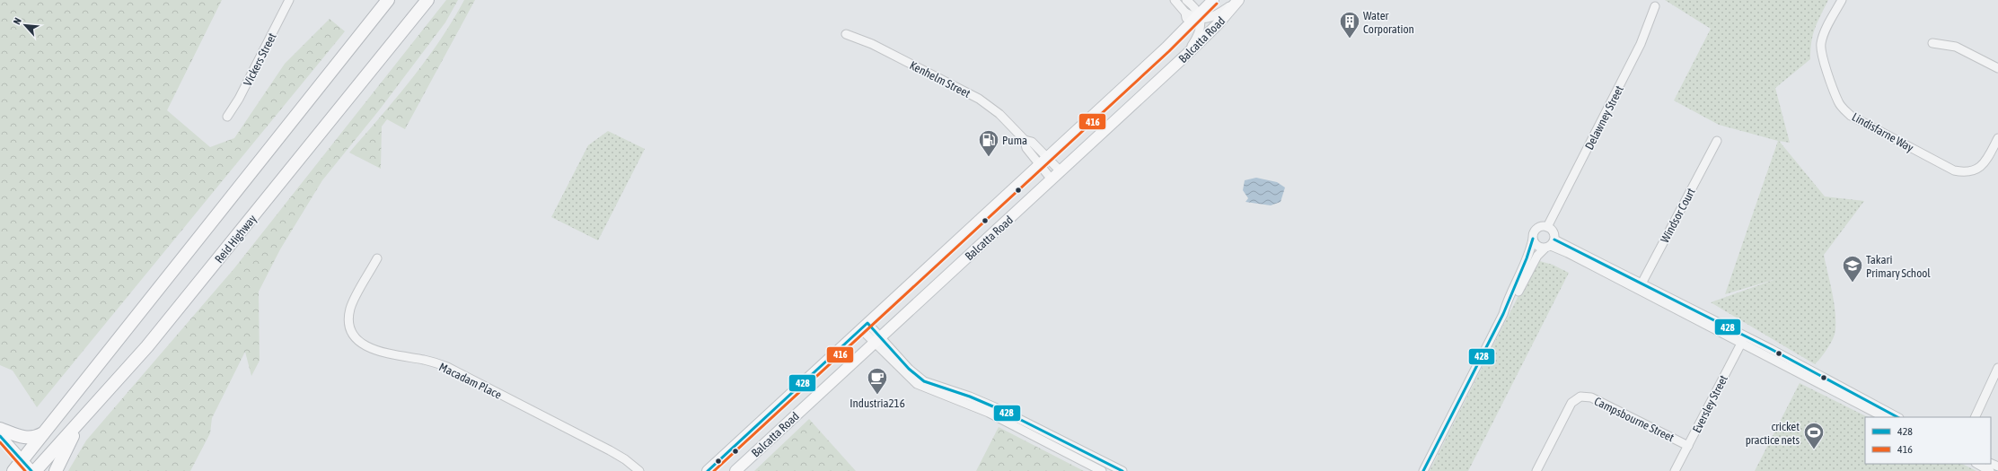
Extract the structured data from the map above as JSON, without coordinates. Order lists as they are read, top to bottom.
{
  "streets": {
    "highway": ["Reid Highway"],
    "main road": ["Balcatta Road"],
    "street": [
      "Vickers Street",
      "Kenhelm Street",
      "Delawney Street",
      "Lindisfarne Way",
      "Windsor Court",
      "Macadam Place",
      "Eversley Street",
      "Campsbourne Street"
    ]
  },
  "crossings": [
    ["Balcatta Road", "Kenhelm Street"],
    ["Eversley Street", "Campsbourne Street"]
  ],
  "places": {
    "building": ["Water Corporation"],
    "fuel station": ["Puma"],
    "school or university": ["Takari Primary School"],
    "cafe": ["Industria216"],
    "sports": ["cricket practice nets"]
  },
  "lines": ["transit line 416", "transit line 428"],
  "legend": ["428", "416"],
  "north": "top left"
}
